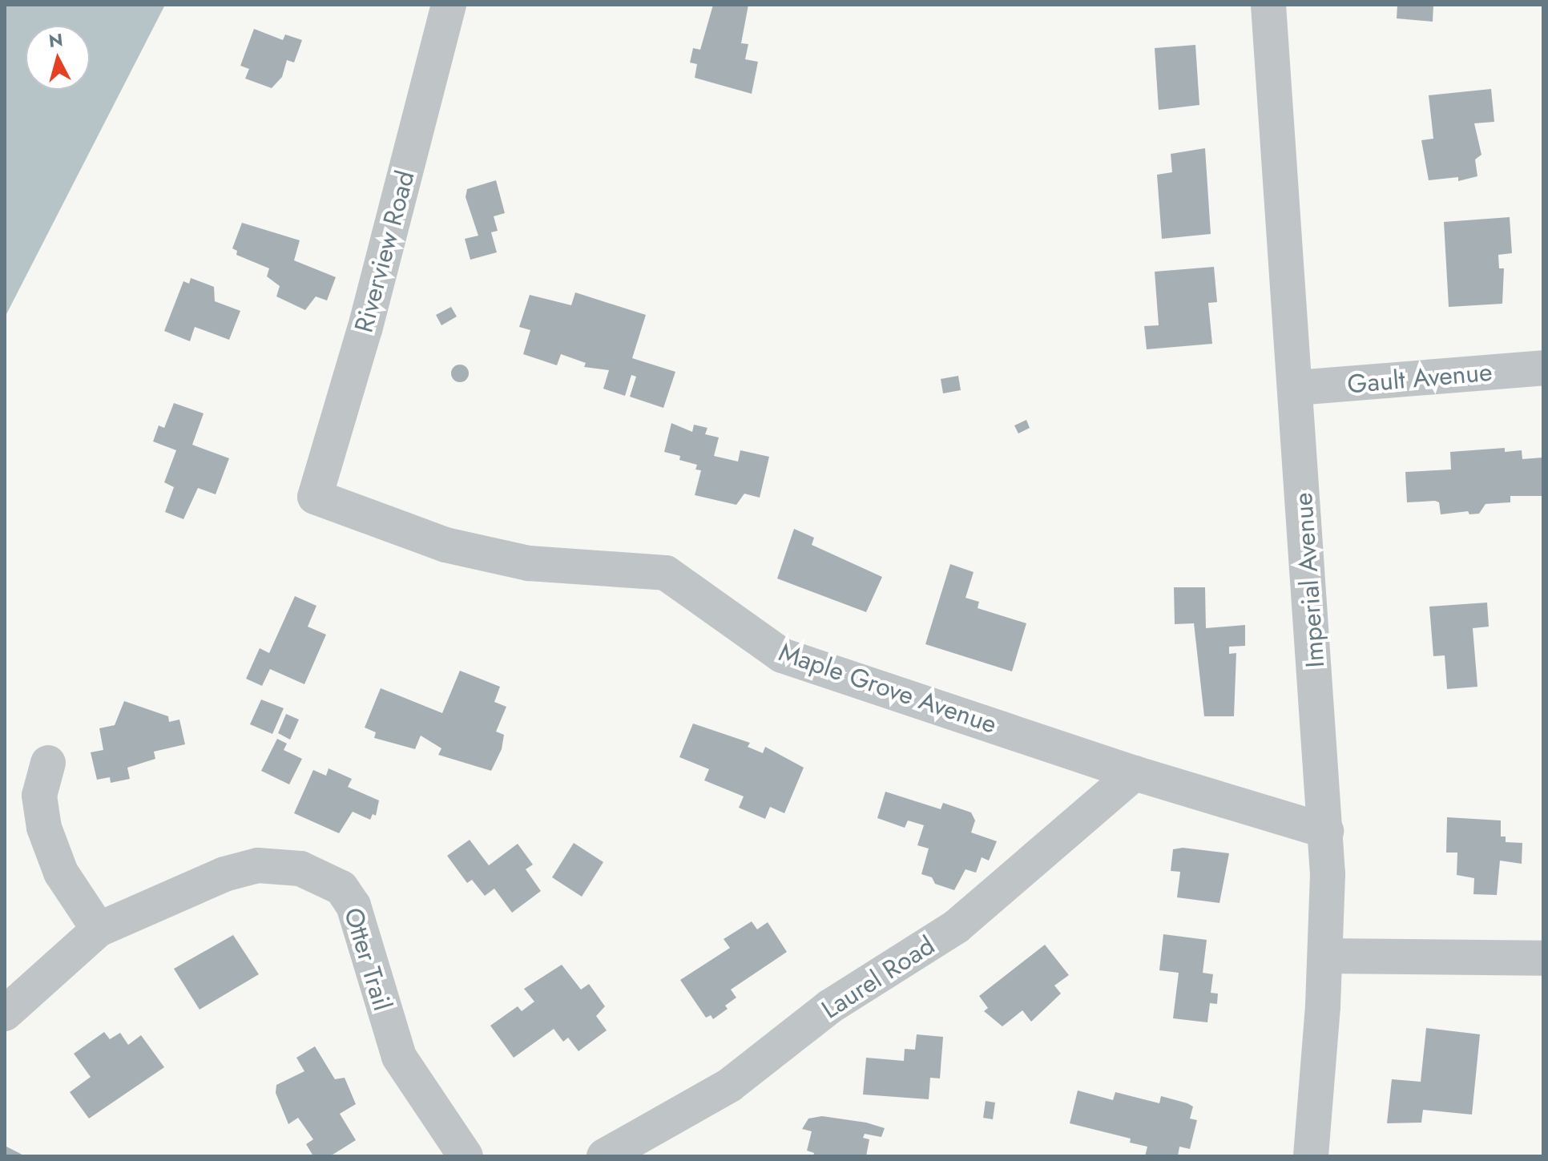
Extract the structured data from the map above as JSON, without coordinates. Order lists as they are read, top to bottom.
{
  "streets": {
    "street": [
      "Riverview Road",
      "Gault Avenue",
      "Imperial Avenue",
      "Maple Grove Avenue",
      "Otter Trail",
      "Laurel Road"
    ]
  },
  "crossings": [
    ["Riverview Road", "Maple Grove Avenue"],
    ["Gault Avenue", "Imperial Avenue"],
    ["Imperial Avenue", "Maple Grove Avenue"],
    ["Maple Grove Avenue", "Laurel Road"]
  ],
  "north": "top"
}
